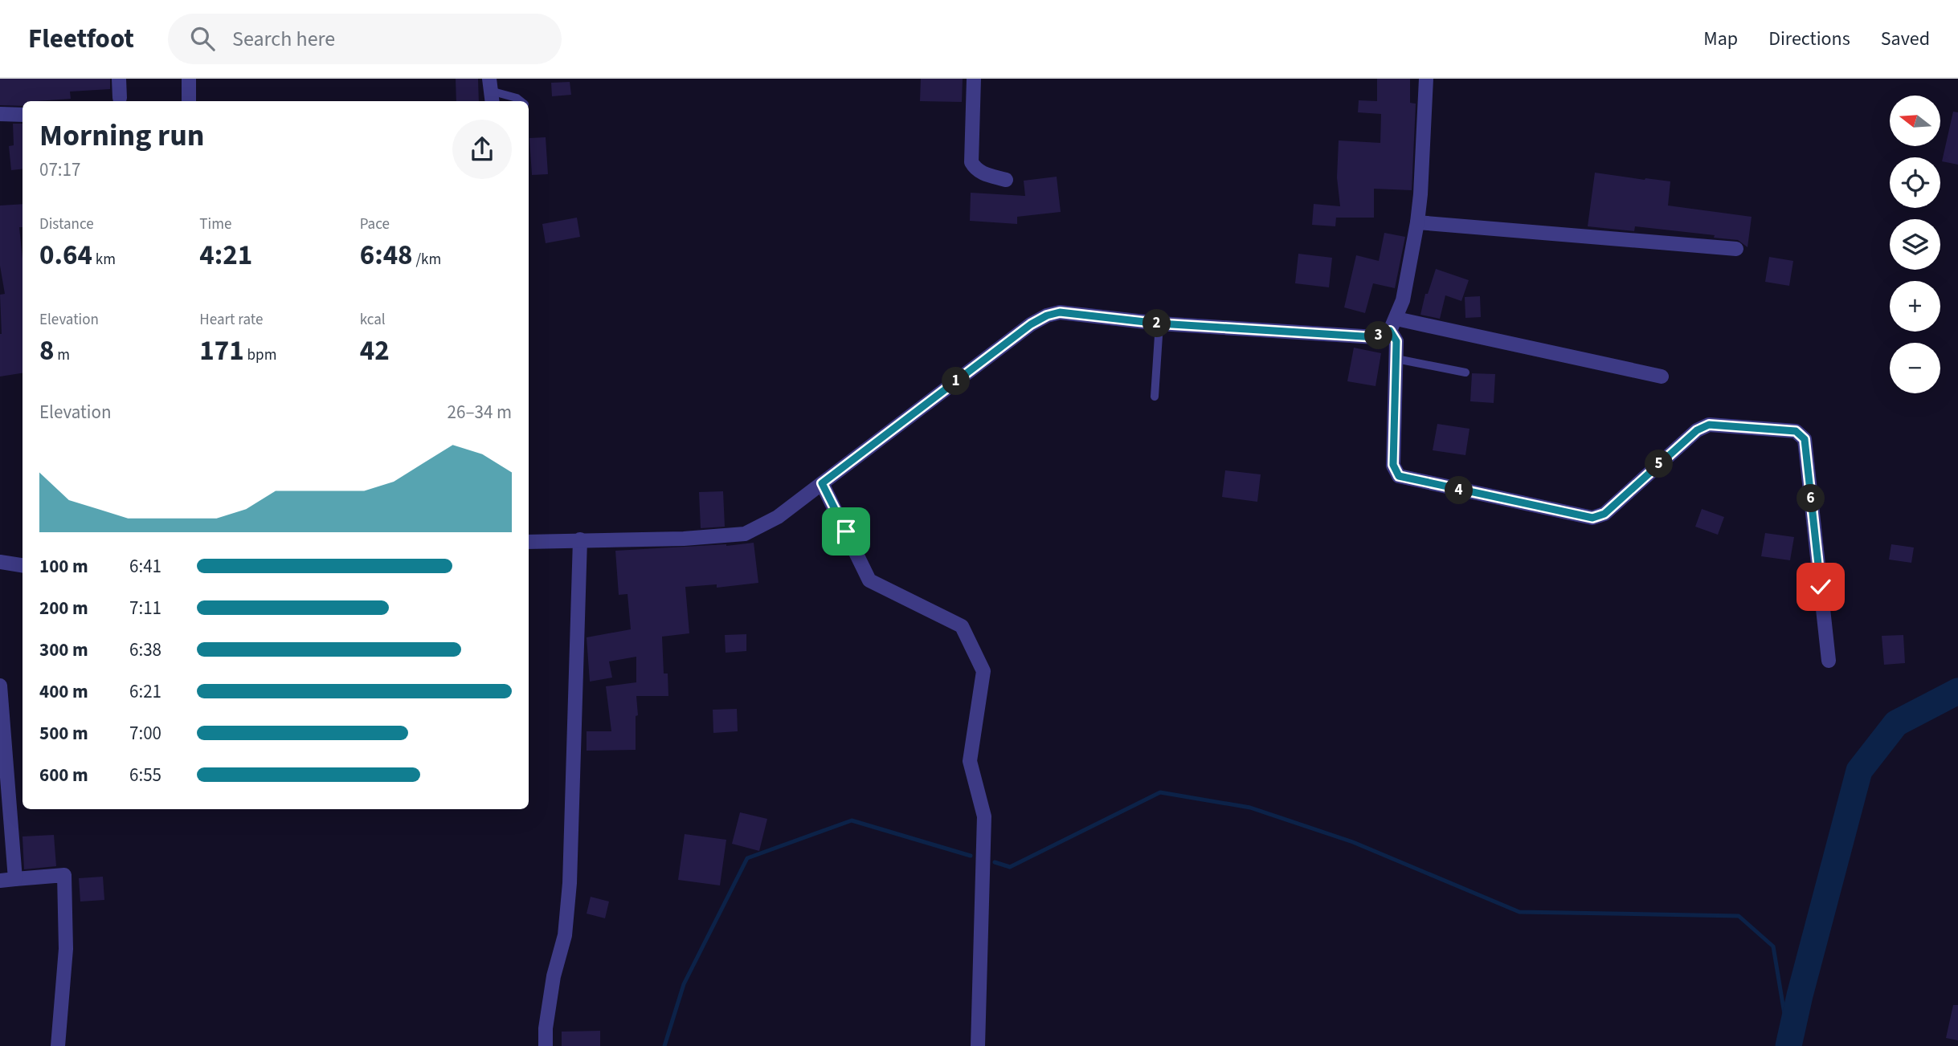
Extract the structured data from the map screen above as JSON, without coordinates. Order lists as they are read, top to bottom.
{
  "north": "left",
  "page": {
    "header": "Fleetfoot",
    "search": "Search here",
    "nav": ["Map", "Directions", "Saved"],
    "map_buttons": ["+", "−"],
    "heading": ["Morning run", "07:17"],
    "stats": [
      ["Distance", "0.64 km"],
      ["Time", "4:21"],
      ["Pace", "6:48 /km"],
      ["Elevation", "8 m"],
      ["Heart rate", "171 bpm"],
      ["kcal", "42"]
    ],
    "pins": [
      "2",
      "3",
      "1",
      "5",
      "4",
      "6"
    ],
    "chart": ["Elevation", "26–34 m"],
    "list": [
      {
        "name": "100 m",
        "note": "6:41"
      },
      {
        "name": "200 m",
        "note": "7:11"
      },
      {
        "name": "300 m",
        "note": "6:38"
      },
      {
        "name": "400 m",
        "note": "6:21"
      },
      {
        "name": "500 m",
        "note": "7:00"
      },
      {
        "name": "600 m",
        "note": "6:55"
      }
    ]
  }
}
